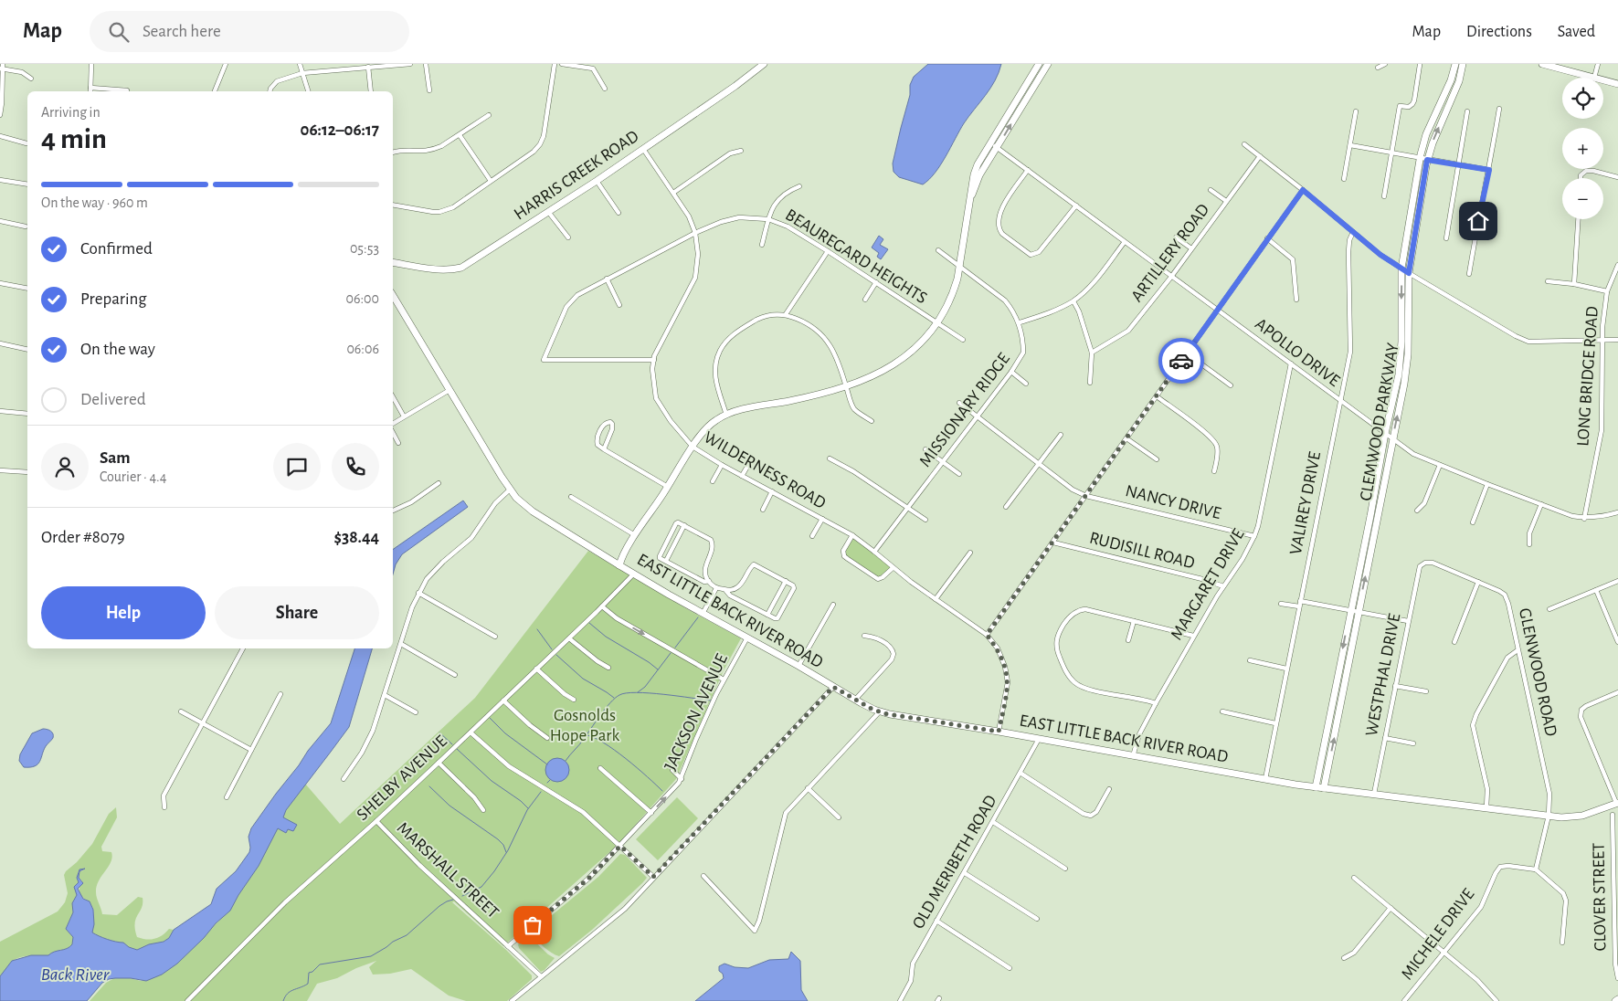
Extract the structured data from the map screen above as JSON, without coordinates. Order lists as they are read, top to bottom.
{
  "streets": {
    "street": [
      "HARRIS CREEK ROAD",
      "ARTILLERY ROAD",
      "BEAUREGARD HEIGHTS",
      "APOLLO DRIVE",
      "LONG BRIDGE ROAD",
      "MISSIONARY RIDGE",
      "CLEMWOOD PARKWAY",
      "WILDERNESS ROAD",
      "NANCY DRIVE",
      "VALIREY DRIVE",
      "RUDISILL ROAD",
      "MARGARET DRIVE",
      "EAST LITTLE BACK RIVER ROAD",
      "GLENWOOD ROAD",
      "WESTPHAL DRIVE",
      "JACKSON AVENUE",
      "SHELBY AVENUE",
      "OLD MERIBETH ROAD",
      "MARSHALL STREET",
      "CLOVER STREET",
      "MICHELE DRIVE"
    ]
  },
  "crossings": [
    ["HARRIS CREEK ROAD", "WILDERNESS ROAD"],
    ["ARTILLERY ROAD", "APOLLO DRIVE"],
    ["BEAUREGARD HEIGHTS", "WILDERNESS ROAD"],
    ["APOLLO DRIVE", "LONG BRIDGE ROAD"],
    ["APOLLO DRIVE", "CLEMWOOD PARKWAY"],
    ["APOLLO DRIVE", "VALIREY DRIVE"],
    ["APOLLO DRIVE", "MARGARET DRIVE"],
    ["MISSIONARY RIDGE", "WILDERNESS ROAD"],
    ["MISSIONARY RIDGE", "NANCY DRIVE"],
    ["CLEMWOOD PARKWAY", "EAST LITTLE BACK RIVER ROAD"],
    ["WILDERNESS ROAD", "EAST LITTLE BACK RIVER ROAD"],
    ["NANCY DRIVE", "MARGARET DRIVE"],
    ["VALIREY DRIVE", "EAST LITTLE BACK RIVER ROAD"],
    ["RUDISILL ROAD", "MARGARET DRIVE"],
    ["MARGARET DRIVE", "EAST LITTLE BACK RIVER ROAD"],
    ["EAST LITTLE BACK RIVER ROAD", "WESTPHAL DRIVE"],
    ["EAST LITTLE BACK RIVER ROAD", "JACKSON AVENUE"],
    ["EAST LITTLE BACK RIVER ROAD", "SHELBY AVENUE"],
    ["EAST LITTLE BACK RIVER ROAD", "OLD MERIBETH ROAD"],
    ["GLENWOOD ROAD", "WESTPHAL DRIVE"],
    ["GLENWOOD ROAD", "MICHELE DRIVE"],
    ["JACKSON AVENUE", "MARSHALL STREET"],
    ["SHELBY AVENUE", "MARSHALL STREET"]
  ],
  "water": ["Back River"],
  "parks": ["Gosnolds Hope Park"],
  "page": {
    "header": "Map",
    "search": "Search here",
    "nav": ["Map", "Directions", "Saved"],
    "map_buttons": ["+", "−"],
    "heading": ["4 min", "Arriving in", "06:12–06:17"],
    "panel": [
      "Sam",
      "Courier · 4.4",
      "Order #8079",
      "$38.44"
    ],
    "bar": "On the way · 960 m",
    "list": [
      ["Confirmed", "05:53"],
      ["Preparing", "06:00"],
      ["On the way", "06:06"],
      "Delivered"
    ],
    "buttons": ["Help", "Share"]
  }
}
